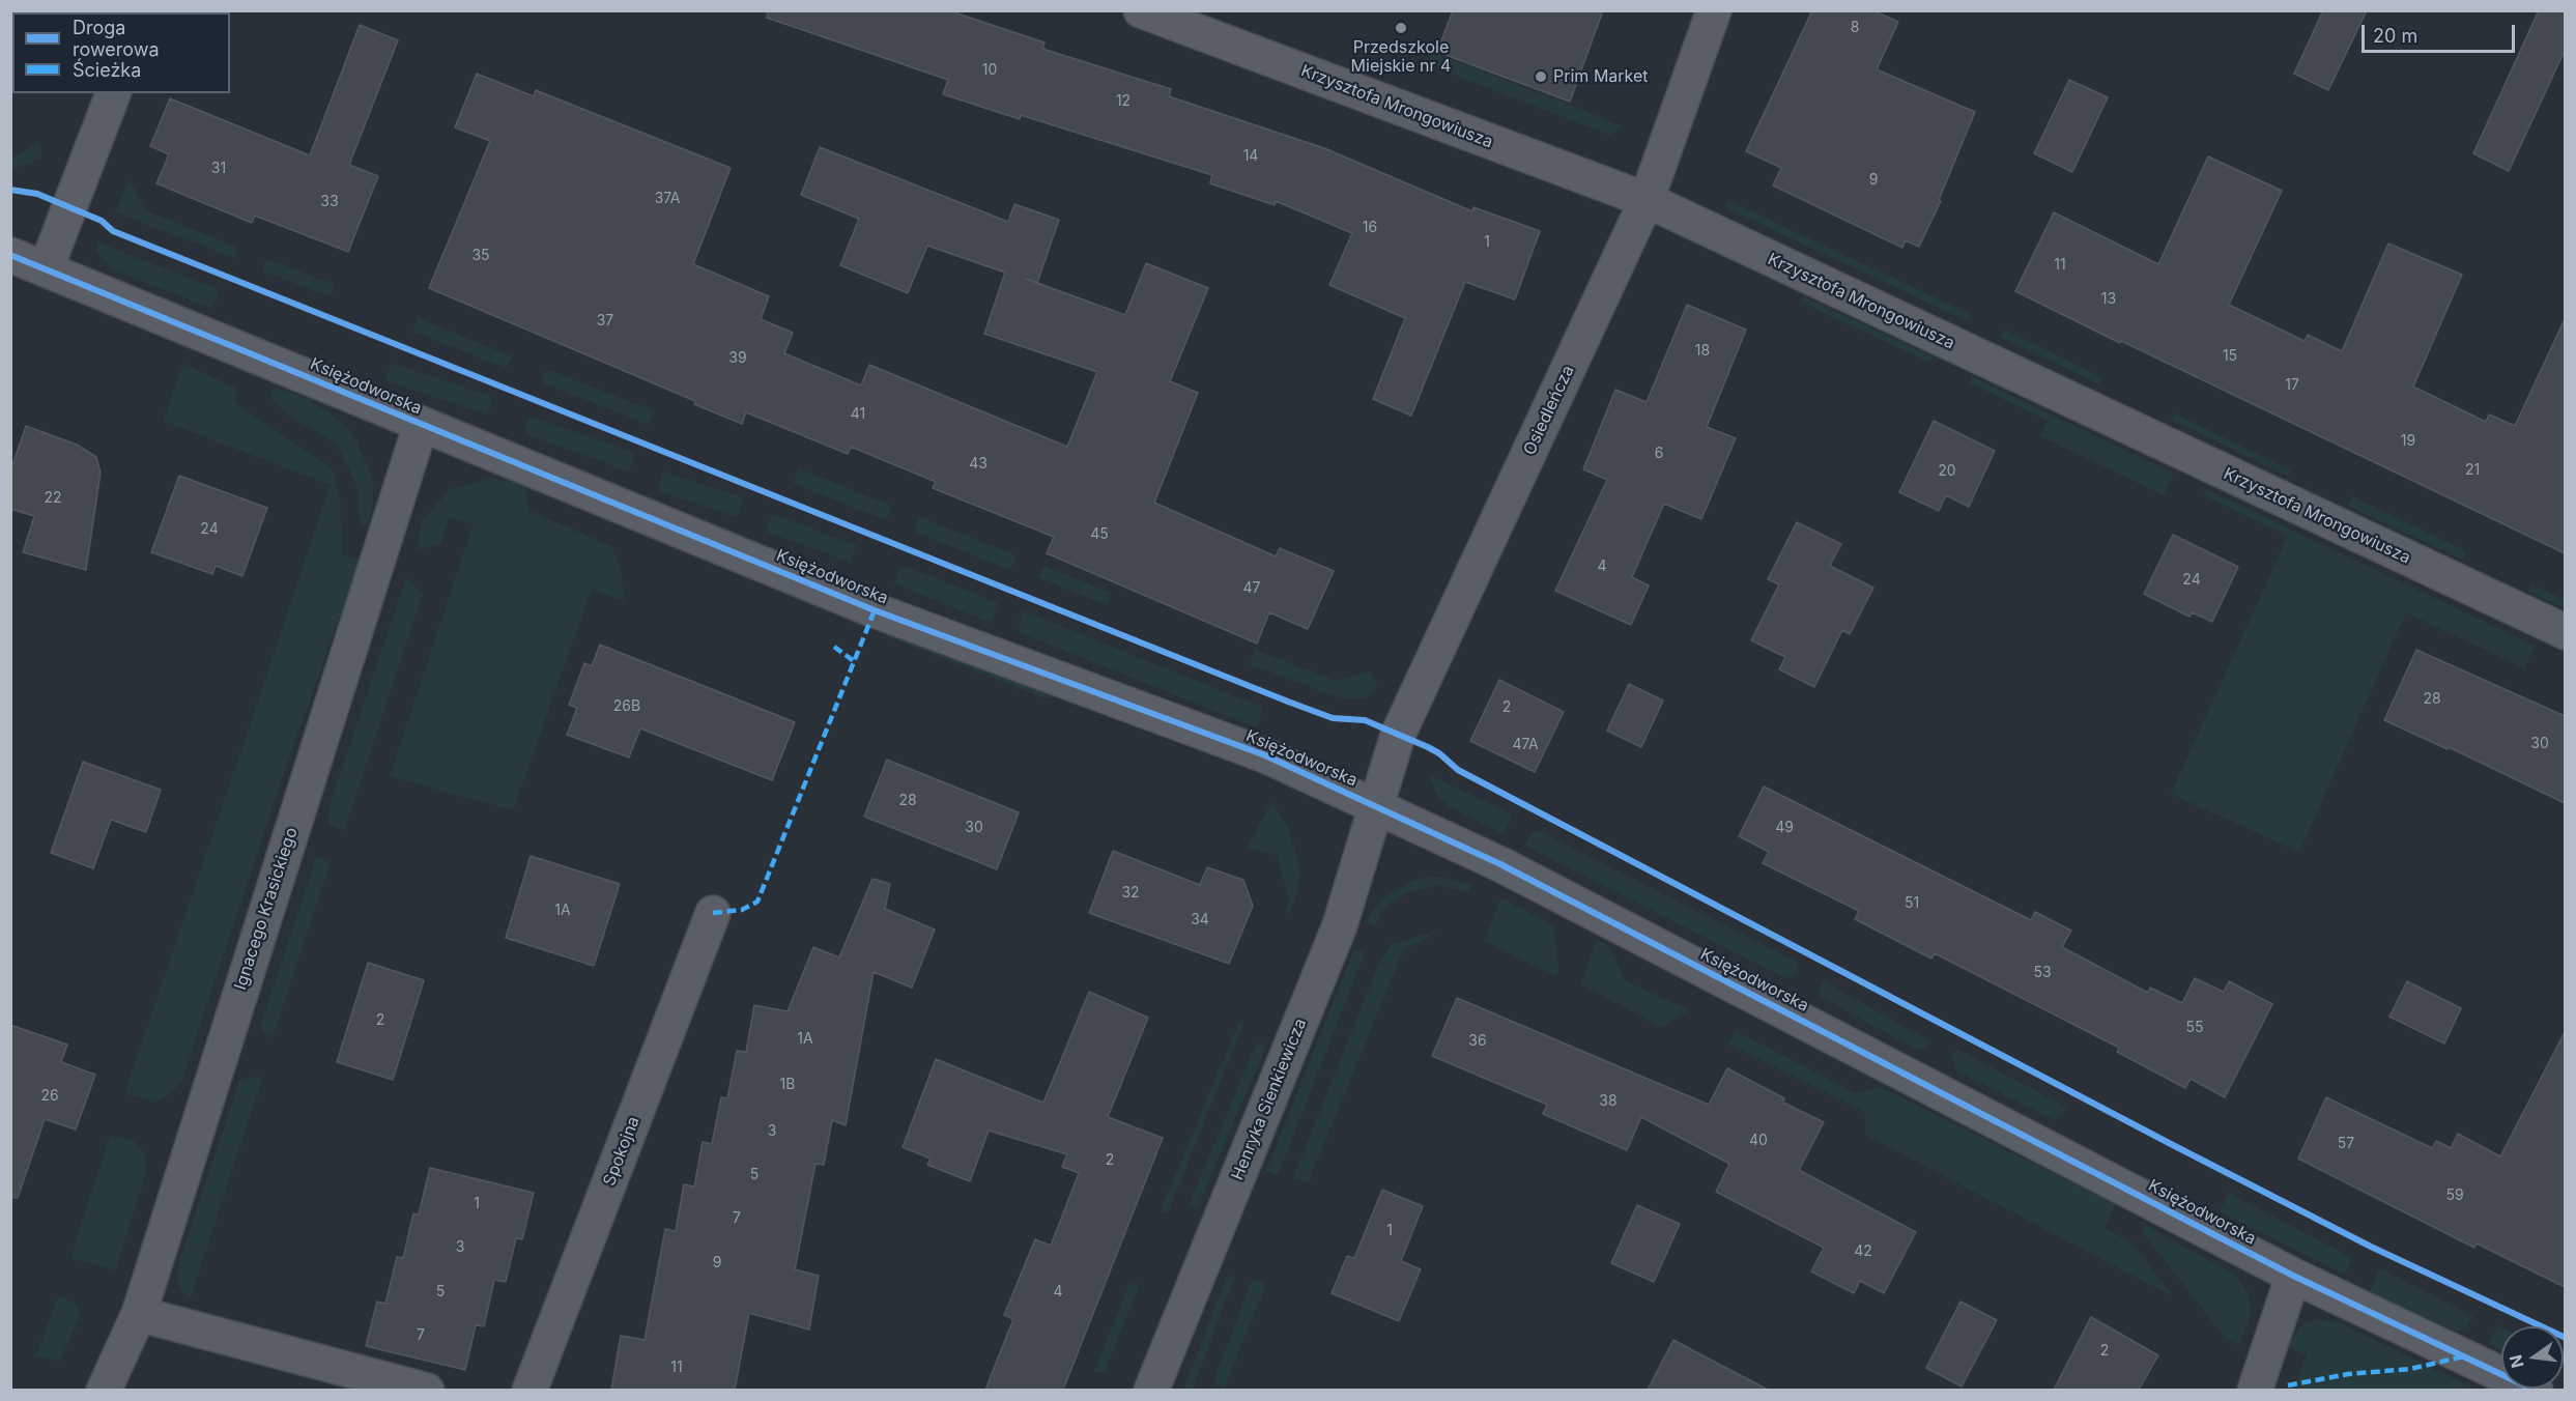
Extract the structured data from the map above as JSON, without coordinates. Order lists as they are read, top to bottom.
{
  "streets": {
    "street": [
      "Krzysztofa Mrongowiusza",
      "Księżodworska",
      "Osiedleńcza",
      "Ignacego Krasickiego",
      "Henryka Sienkiewicza",
      "Spokojna"
    ]
  },
  "crossings": [
    ["Krzysztofa Mrongowiusza", "Osiedleńcza"],
    ["Księżodworska", "Osiedleńcza"],
    ["Księżodworska", "Ignacego Krasickiego"],
    ["Księżodworska", "Henryka Sienkiewicza"],
    ["Osiedleńcza", "Henryka Sienkiewicza"]
  ],
  "places": ["Przedszkole Miejskie nr 4", "Prim Market"],
  "house_numbers": [
    "8",
    "10",
    "12",
    "14",
    "31",
    "9",
    "37A",
    "33",
    "16",
    "1",
    "35",
    "11",
    "13",
    "37",
    "18",
    "15",
    "39",
    "17",
    "41",
    "19",
    "6",
    "43",
    "21",
    "20",
    "22",
    "24",
    "45",
    "4",
    "24",
    "47",
    "28",
    "26B",
    "2",
    "30",
    "47A",
    "28",
    "30",
    "49",
    "32",
    "51",
    "1A",
    "34",
    "53",
    "2",
    "55",
    "1A",
    "36",
    "1B",
    "26",
    "38",
    "3",
    "40",
    "57",
    "2",
    "5",
    "59",
    "1",
    "7",
    "1",
    "3",
    "42",
    "9",
    "5",
    "4",
    "7",
    "2",
    "11"
  ],
  "legend": ["Droga rowerowa", "Ścieżka"],
  "scale_bar": "20 m",
  "north": "left"
}
